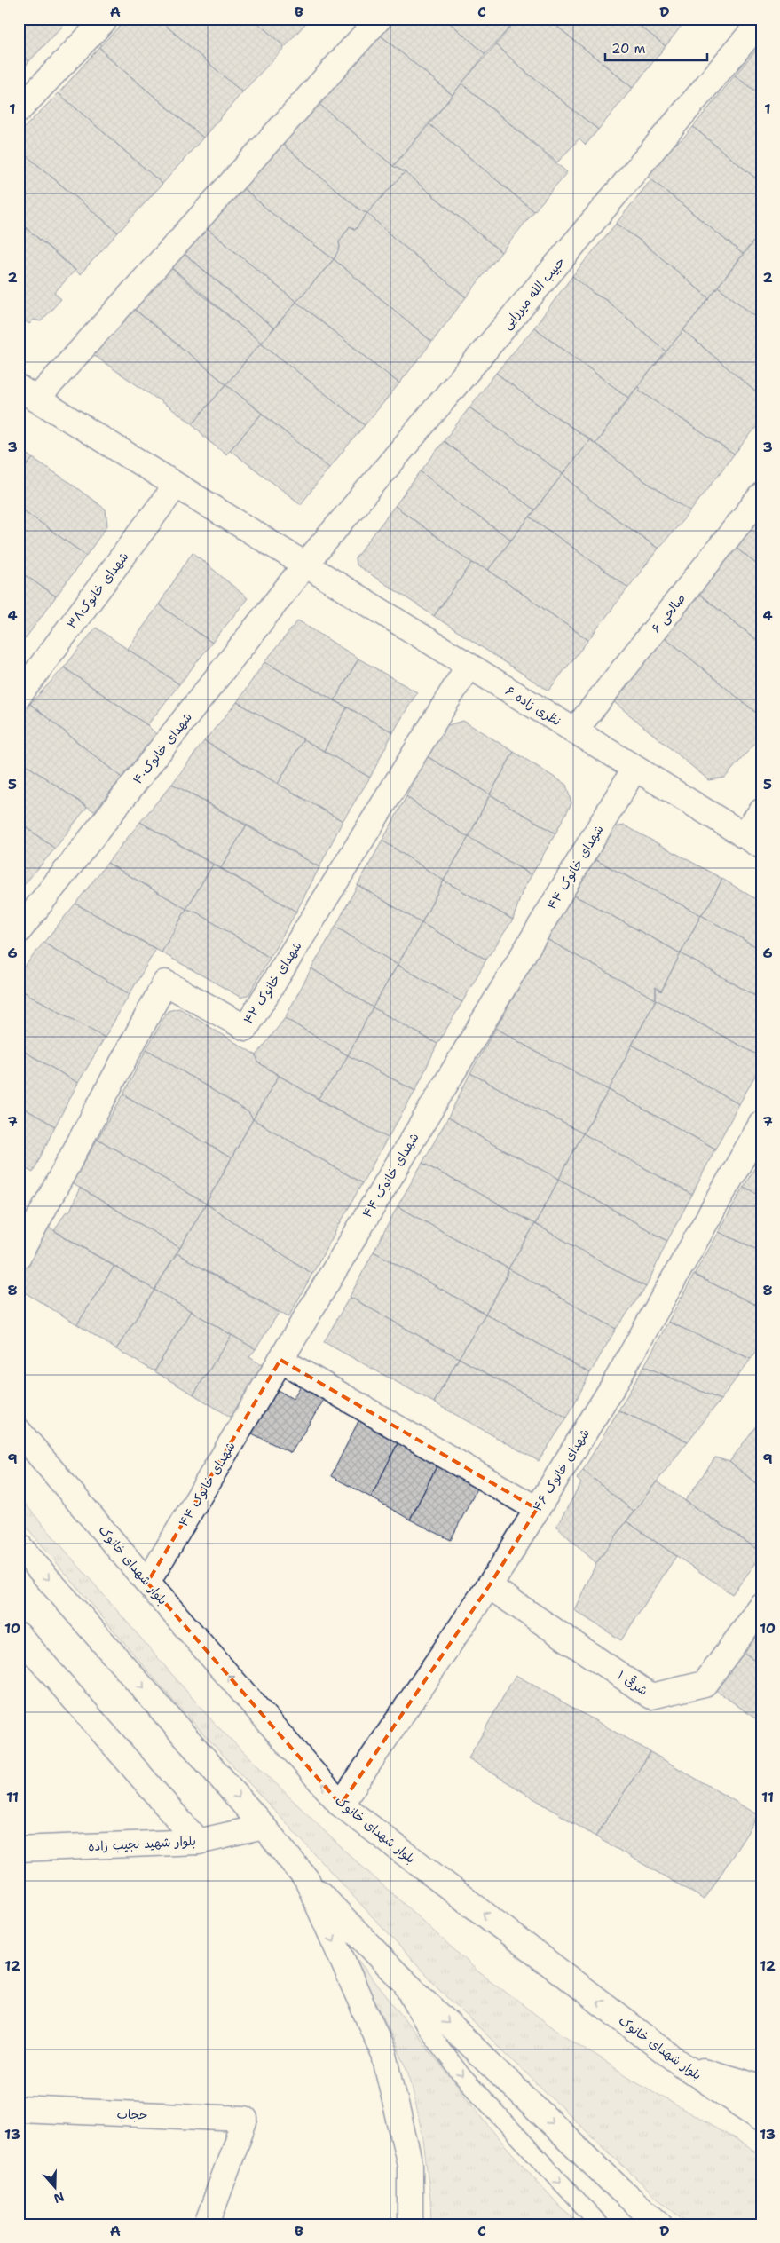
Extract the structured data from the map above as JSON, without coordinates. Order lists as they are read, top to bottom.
{
  "streets": {
    "street": [
      "حبیب الله میرزایی",
      "شهدای خانوک۳۸",
      "۶ صالحی",
      "نظری زاده ۶",
      "شهدای خانوک۴۰",
      "۴۴ شهدای خانوک",
      "شهدای خانوک ۴۲",
      "۴۶ شهدای خانوک",
      "بلوار شهدای خانوک",
      "شرقی ۱",
      "بلوار شهید نجیب زاده",
      "حجاب"
    ]
  },
  "crossings": [
    ["حبیب الله میرزایی", "نظری زاده ۶"],
    ["حبیب الله میرزایی", "شهدای خانوک۴۰"],
    ["شهدای خانوک۳۸", "نظری زاده ۶"],
    ["۶ صالحی", "نظری زاده ۶"],
    ["نظری زاده ۶", "شهدای خانوک۴۰"],
    ["نظری زاده ۶", "۴۴ شهدای خانوک"],
    ["نظری زاده ۶", "شهدای خانوک ۴۲"],
    ["۴۴ شهدای خانوک", "بلوار شهدای خانوک"],
    ["۴۶ شهدای خانوک", "بلوار شهدای خانوک"],
    ["۴۶ شهدای خانوک", "شرقی ۱"]
  ],
  "scale_bar": "20 m",
  "north": "bottom",
  "grid": {
    "columns": [
      "A",
      "B",
      "C",
      "D"
    ],
    "rows": [
      "1",
      "2",
      "3",
      "4",
      "5",
      "6",
      "7",
      "8",
      "9",
      "10",
      "11",
      "12",
      "13"
    ]
  }
}
